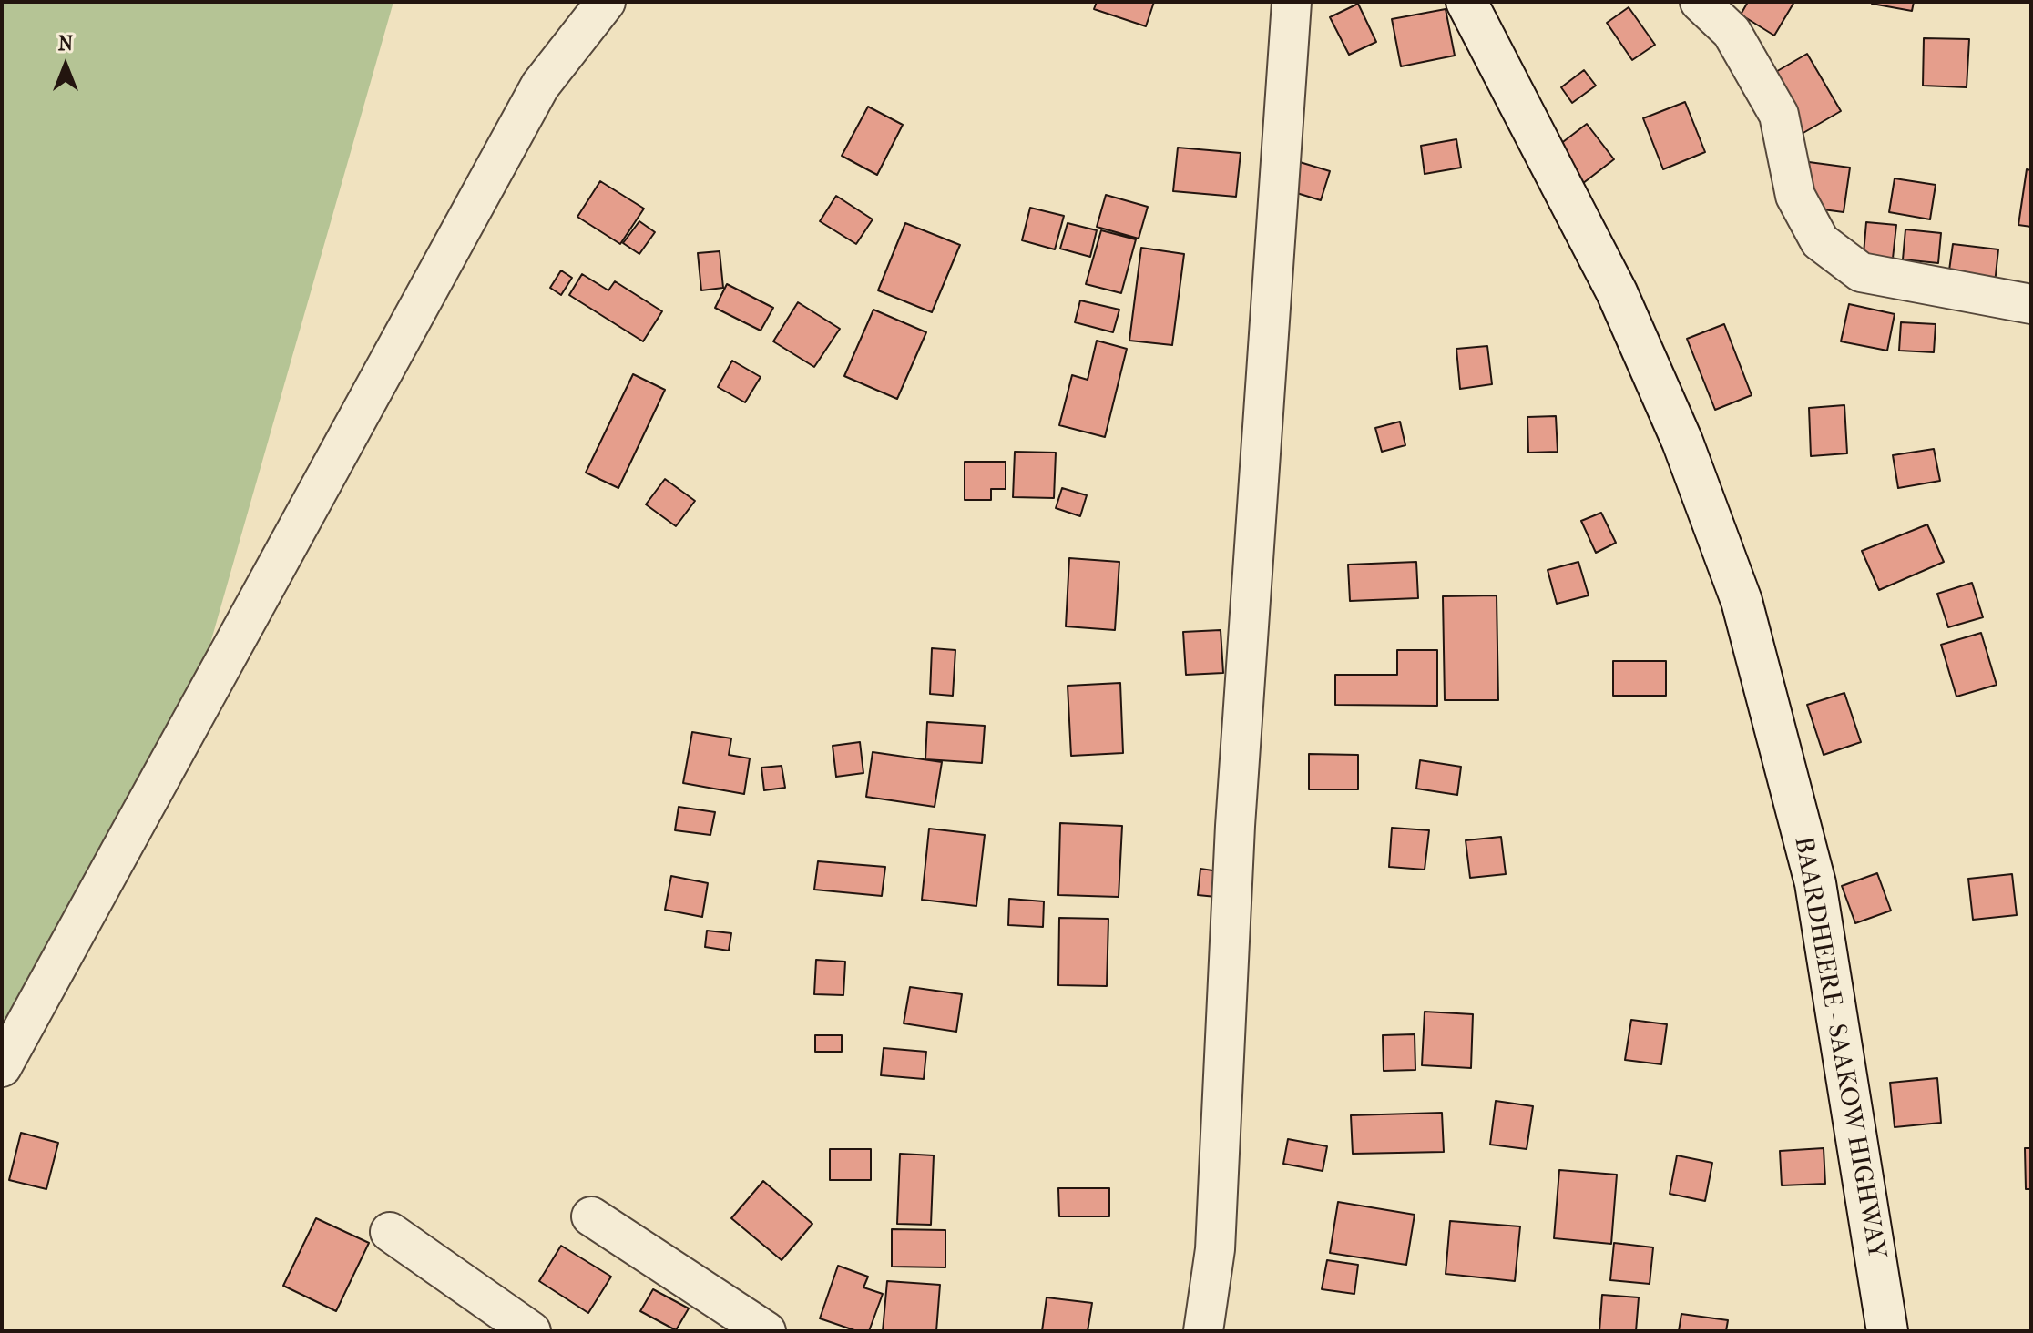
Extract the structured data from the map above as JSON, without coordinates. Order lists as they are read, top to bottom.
{
  "streets": {
    "main road": ["BAARDHEERE - SAAKOW HIGHWAY"]
  },
  "north": "top"
}
